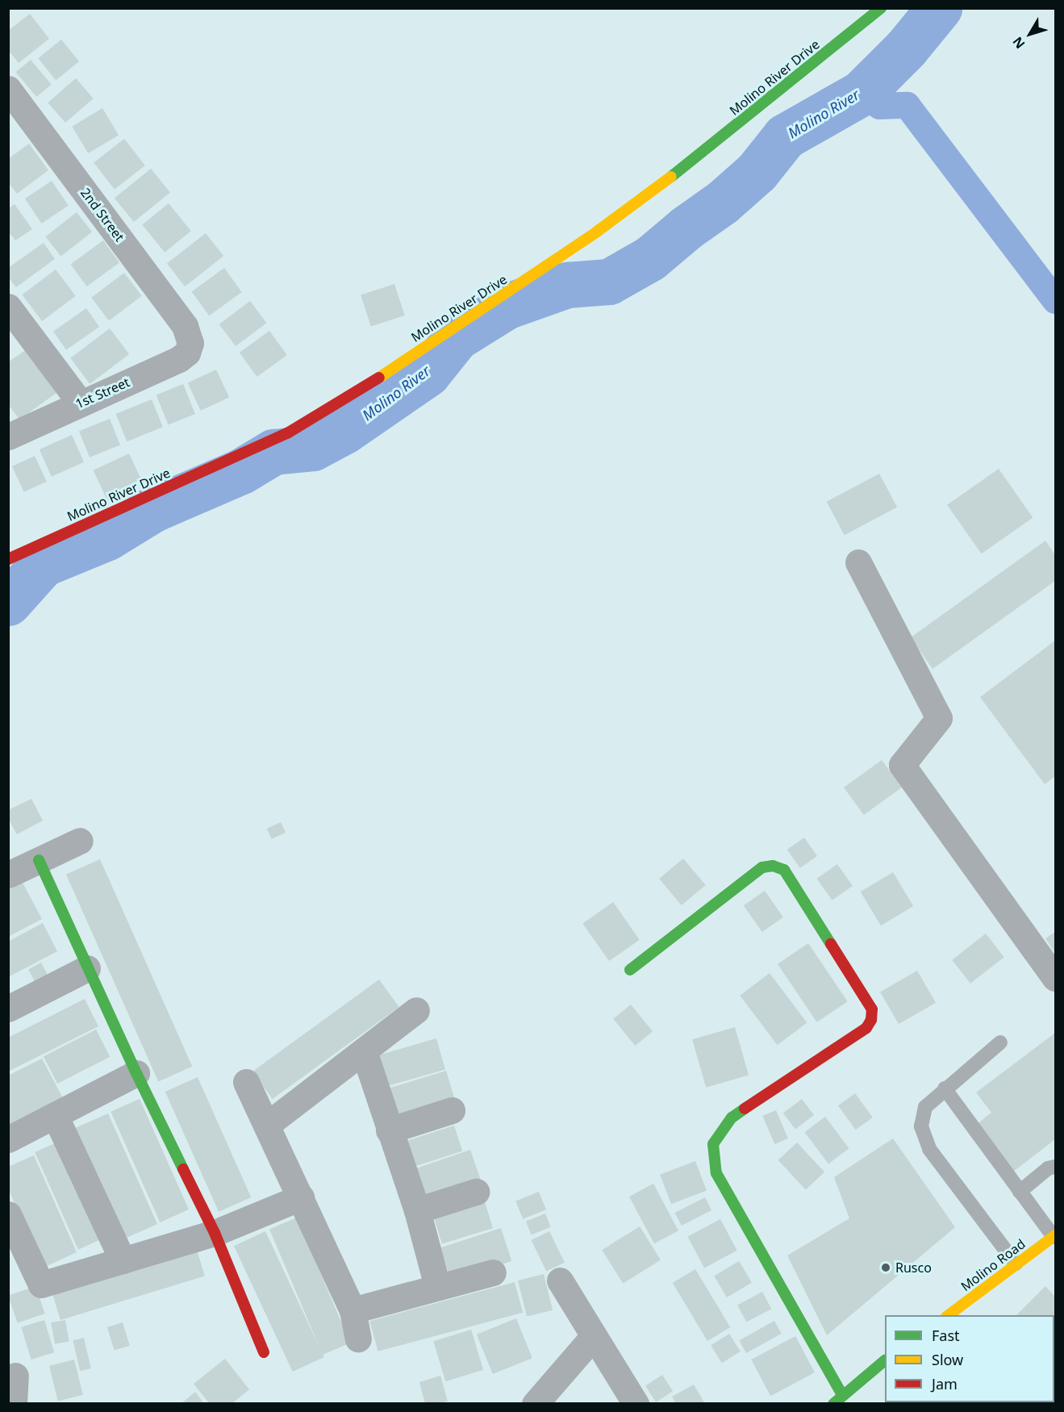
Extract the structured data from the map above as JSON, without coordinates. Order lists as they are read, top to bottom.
{
  "streets": {
    "street": [
      "Molino River Drive",
      "2nd Street",
      "1st Street",
      "Molino Road"
    ]
  },
  "crossings": [
    ["2nd Street", "1st Street"]
  ],
  "water": ["Molino River"],
  "places": ["Rusco"],
  "legend": ["Fast", "Slow", "Jam"],
  "north": "bottom left"
}
